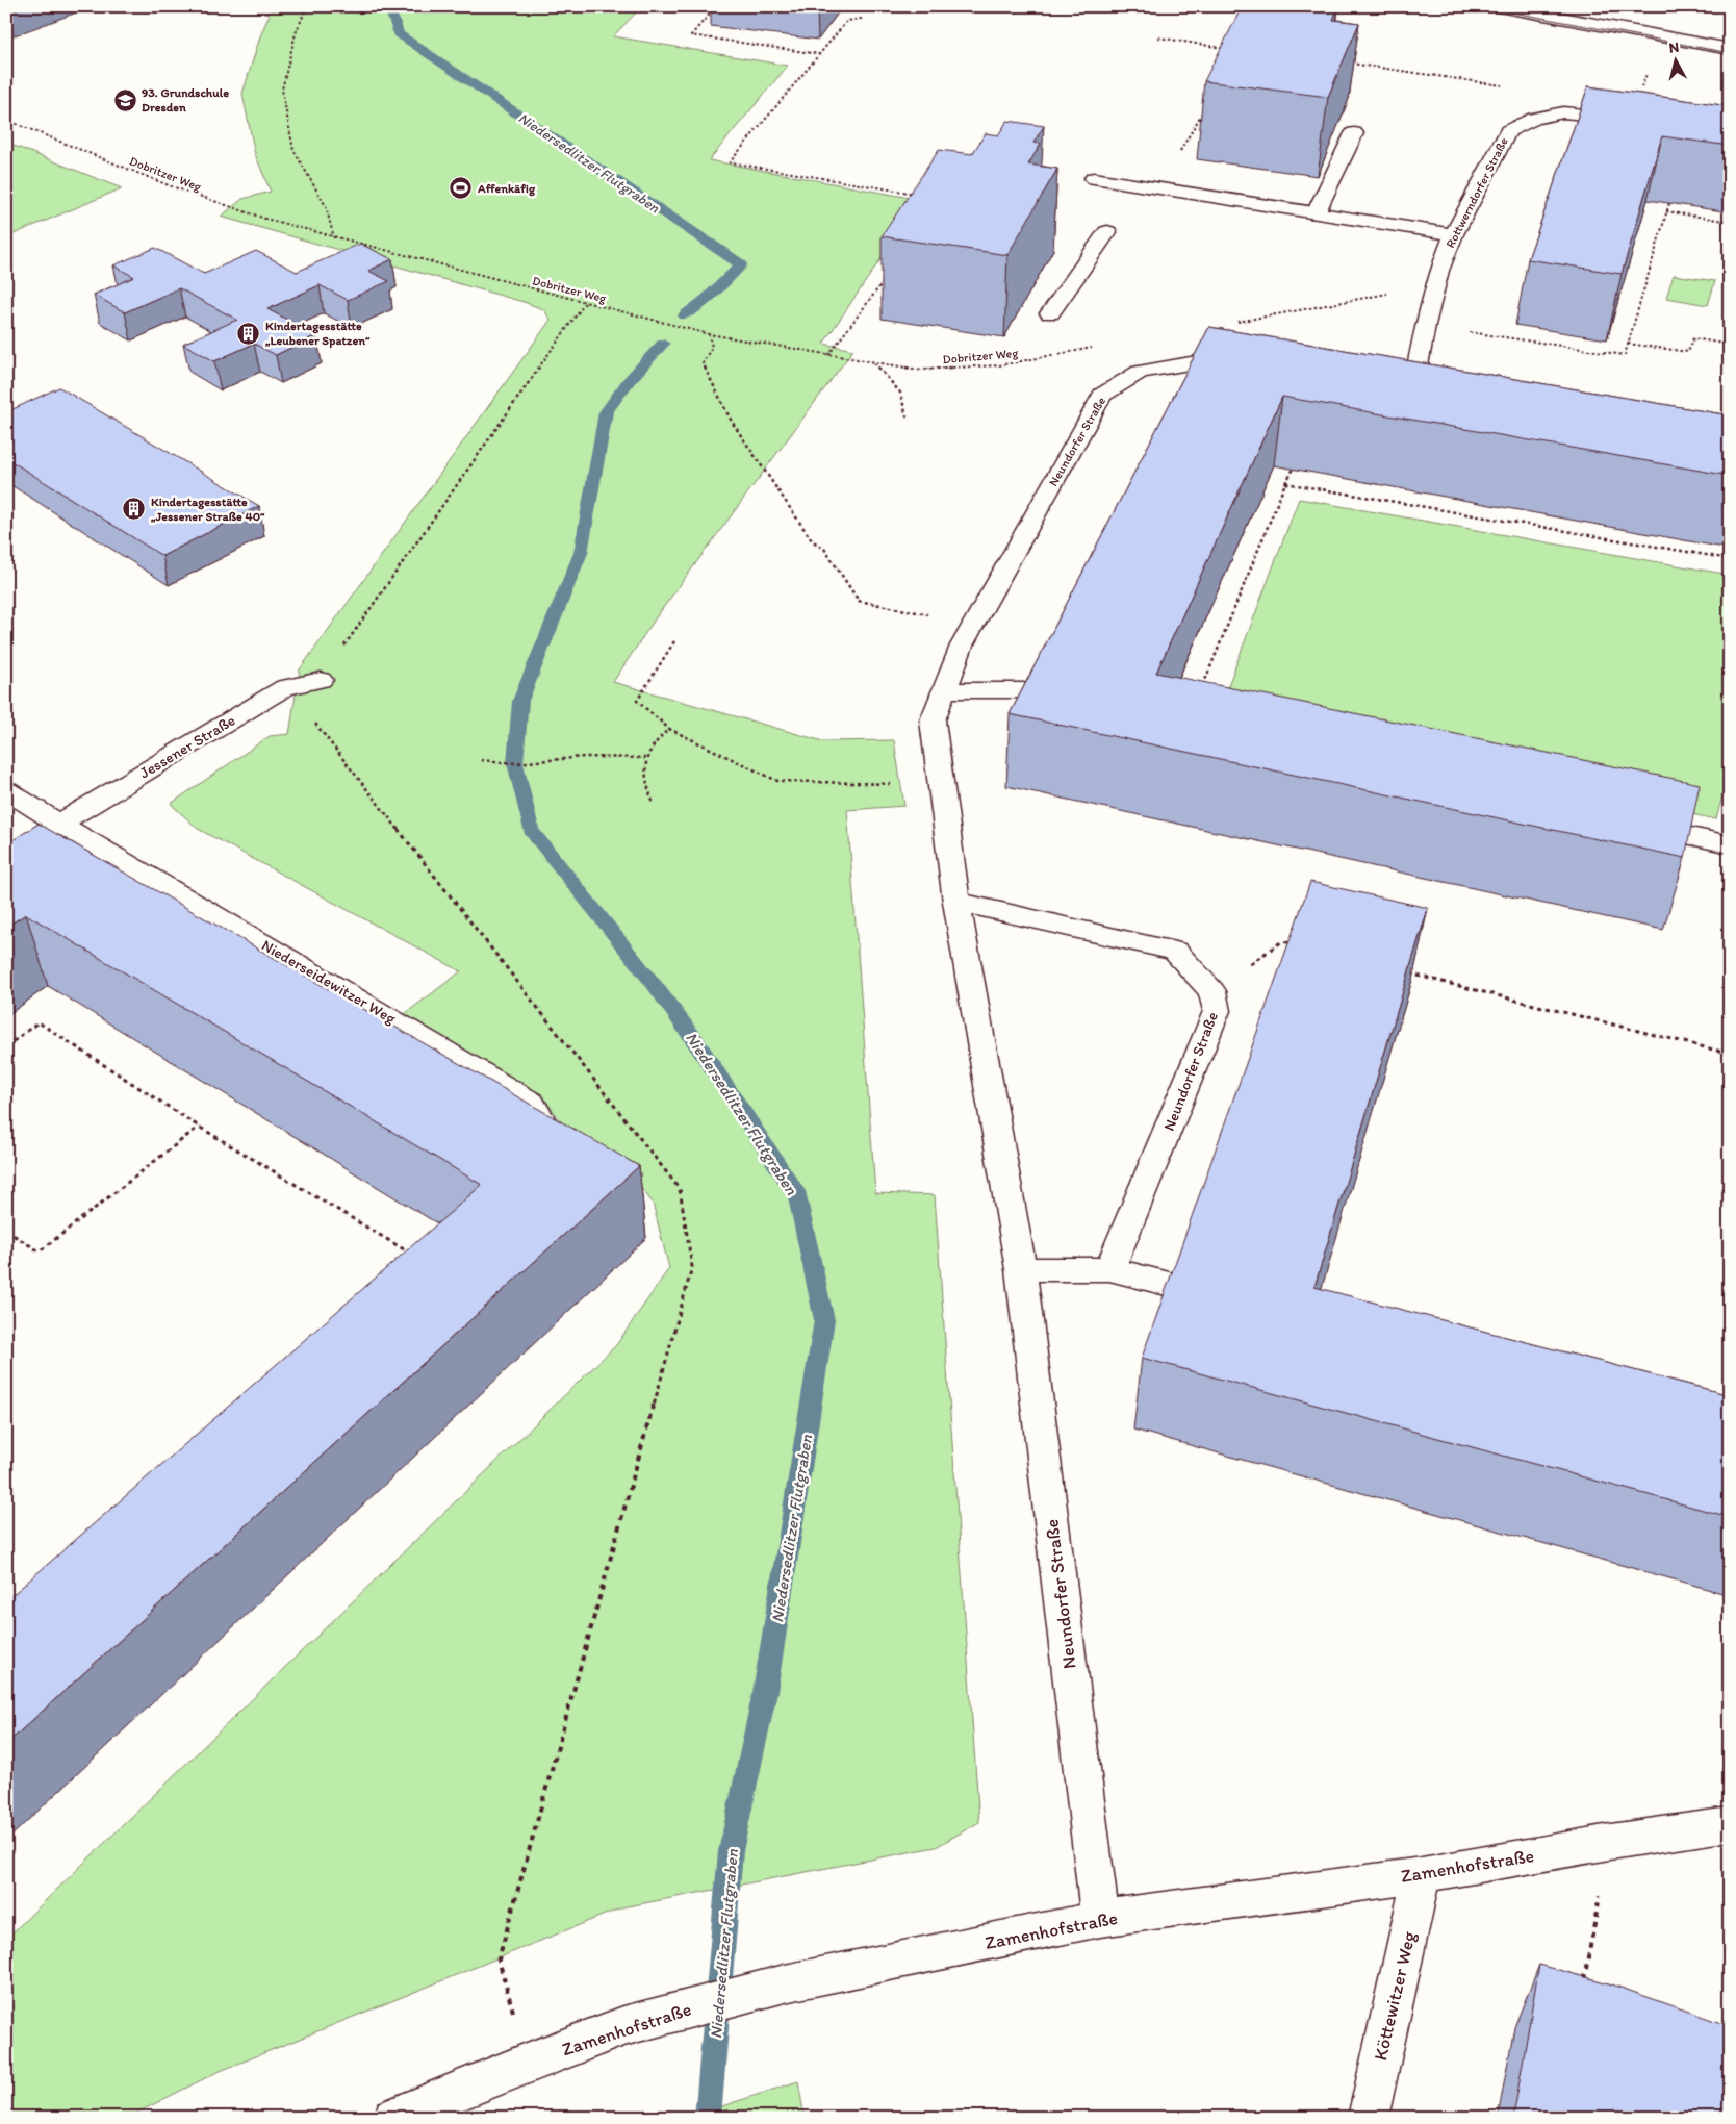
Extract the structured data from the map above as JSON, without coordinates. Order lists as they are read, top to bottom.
{
  "streets": {
    "street": [
      "Rottwerndorfer Straße",
      "Neundorfer Straße",
      "Jessener Straße",
      "Niederseidewitzer Weg",
      "Zamenhofstraße",
      "Köttewitzer Weg"
    ],
    "path": ["Dobritzer Weg"]
  },
  "crossings": [
    ["Dobritzer Weg", "Neundorfer Straße"],
    ["Neundorfer Straße", "Zamenhofstraße"],
    ["Jessener Straße", "Niederseidewitzer Weg"],
    ["Zamenhofstraße", "Köttewitzer Weg"]
  ],
  "water": ["Niedersedlitzer Flutgraben"],
  "places": {
    "school or university": ["93. Grundschule Dresden"],
    "sports": ["Affenkäfig"],
    "building": ["Kindertagesstätte „Leubener Spatzen“", "Kindertagesstätte „Jessener Straße 40“"]
  },
  "north": "top"
}
